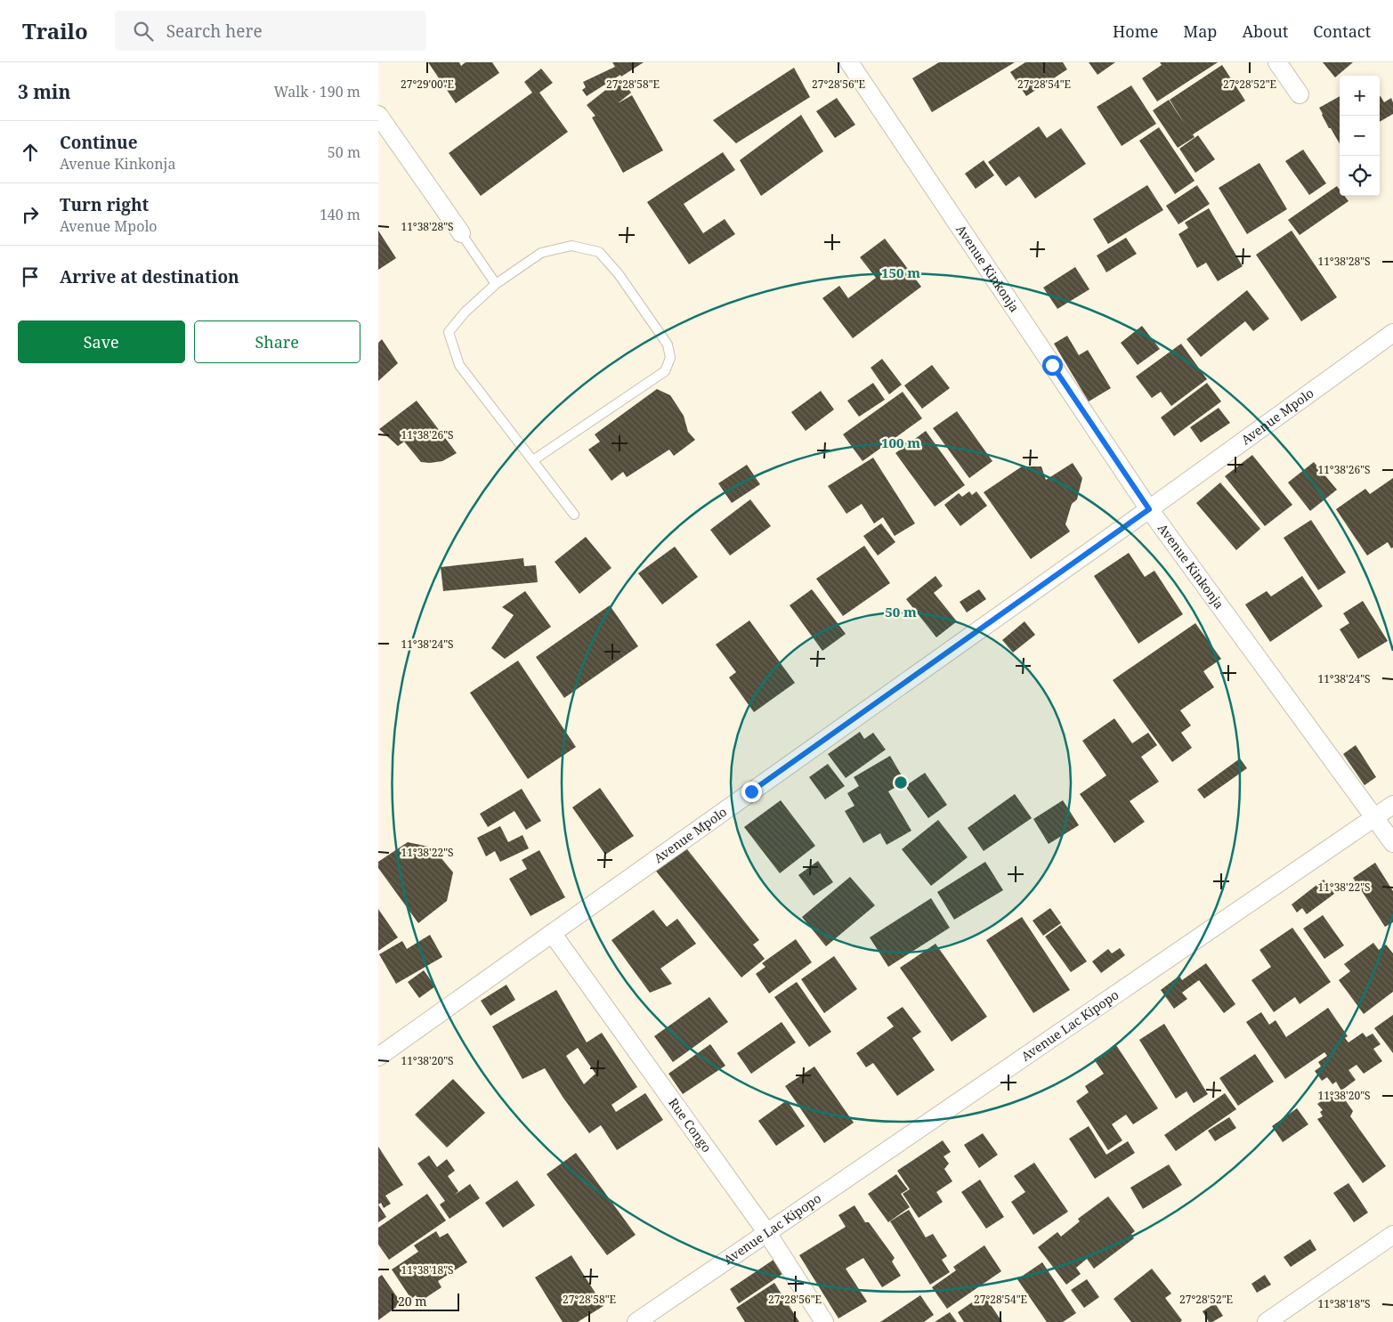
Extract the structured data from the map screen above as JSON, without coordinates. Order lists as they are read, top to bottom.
{
  "streets": {
    "street": [
      "Avenue Kinkonja",
      "Avenue Mpolo",
      "Avenue Lac Kipopo",
      "Rue Congo"
    ]
  },
  "crossings": [
    ["Avenue Kinkonja", "Avenue Mpolo"],
    ["Avenue Kinkonja", "Avenue Lac Kipopo"],
    ["Avenue Mpolo", "Rue Congo"],
    ["Avenue Lac Kipopo", "Rue Congo"]
  ],
  "scale_bar": "20 m",
  "page": {
    "header": "Trailo",
    "search": "Search here",
    "nav": [
      "Home",
      "Map",
      "About",
      "Contact"
    ],
    "heading": ["3 min", "Walk · 190 m"],
    "map_buttons": ["+", "−"],
    "list": [
      ["Continue", "Avenue Kinkonja", "50 m"],
      ["Turn right", "Avenue Mpolo", "140 m"],
      "Arrive at destination"
    ],
    "buttons": ["Save", "Share"],
    "scale": "20 m"
  },
  "coordinates": [
    "27°29'00\"E",
    "27°28'58\"E",
    "27°28'56\"E",
    "27°28'54\"E",
    "27°28'52\"E",
    "11°38'28\"S",
    "11°38'26\"S",
    "11°38'24\"S",
    "11°38'22\"S",
    "11°38'20\"S",
    "11°38'18\"S"
  ],
  "rings": ["150 m", "100 m", "50 m"]
}
